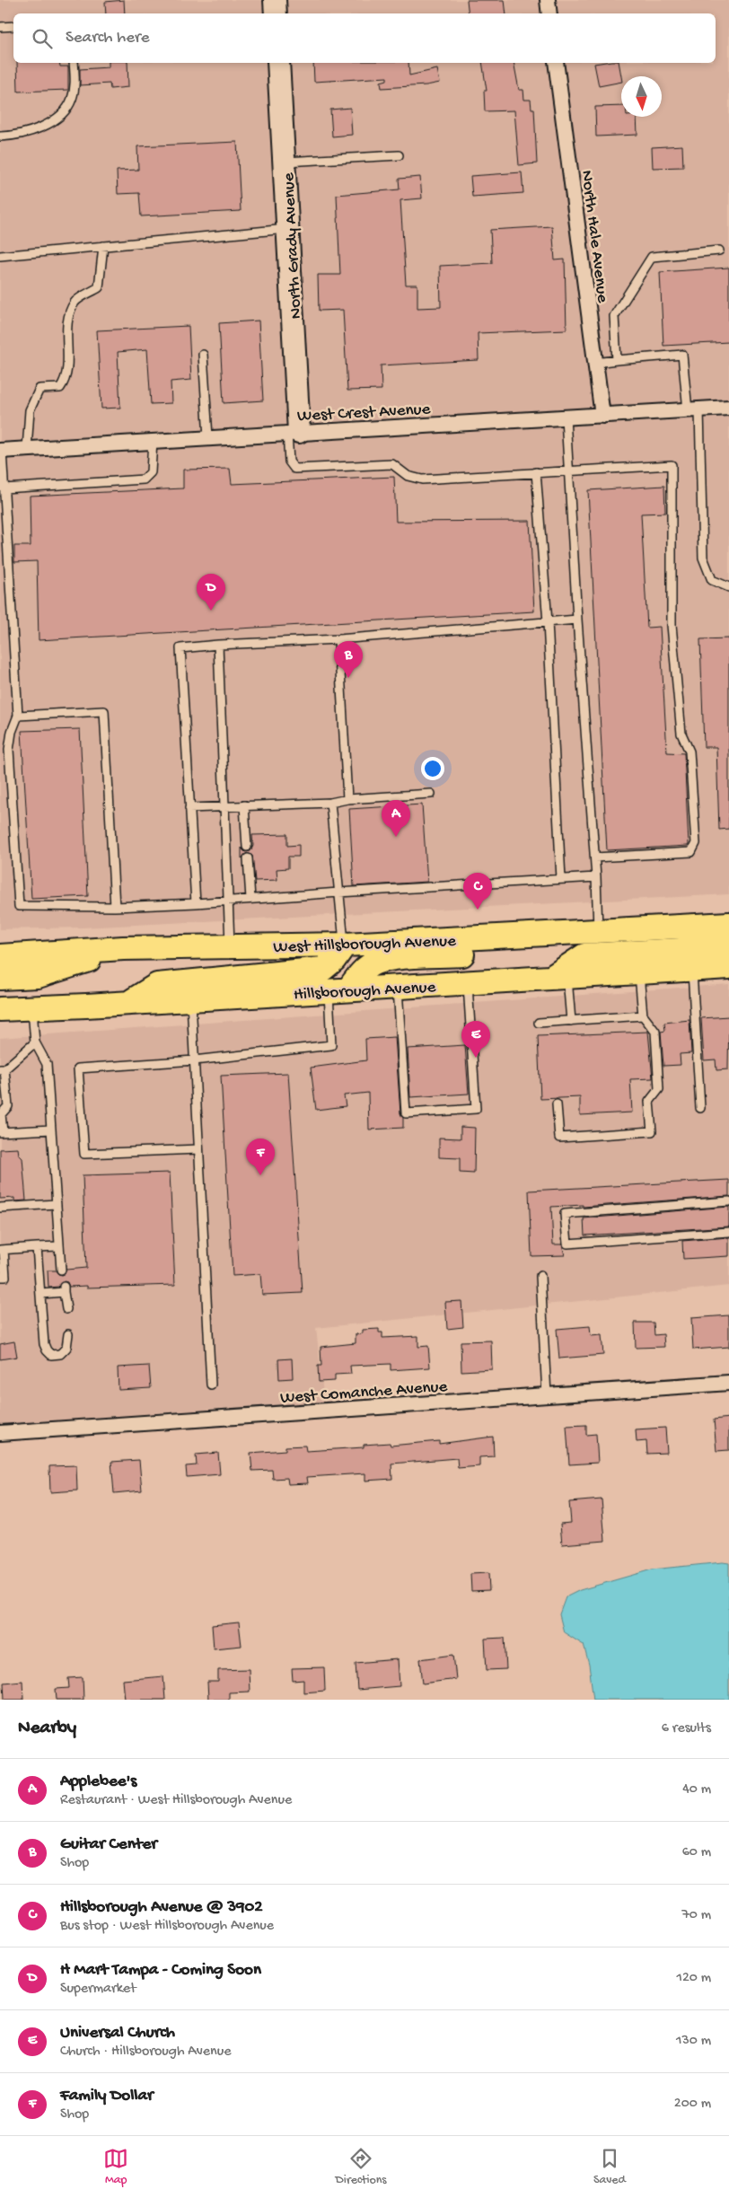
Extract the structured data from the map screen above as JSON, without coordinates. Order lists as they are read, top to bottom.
{
  "streets": {
    "main road": ["West Hillsborough Avenue", "Hillsborough Avenue"],
    "street": [
      "North Hale Avenue",
      "North Grady Avenue",
      "West Crest Avenue",
      "West Comanche Avenue"
    ]
  },
  "crossings": [
    ["North Hale Avenue", "West Crest Avenue"],
    ["North Grady Avenue", "West Crest Avenue"]
  ],
  "north": "bottom",
  "page": {
    "search": "Search here",
    "pins": [
      "D",
      "B",
      "A",
      "C",
      "E",
      "F"
    ],
    "heading": ["Nearby", "6 results"],
    "list": [
      {
        "mark": "A",
        "name": "Applebee's",
        "note": "Restaurant · West Hillsborough Avenue",
        "value": "40 m"
      },
      {
        "mark": "B",
        "name": "Guitar Center",
        "note": "Shop",
        "value": "60 m"
      },
      {
        "mark": "C",
        "name": "Hillsborough Avenue @ 3902",
        "note": "Bus stop · West Hillsborough Avenue",
        "value": "70 m"
      },
      {
        "mark": "D",
        "name": "H Mart Tampa - Coming Soon",
        "note": "Supermarket",
        "value": "120 m"
      },
      {
        "mark": "E",
        "name": "Universal Church",
        "note": "Church · Hillsborough Avenue",
        "value": "130 m"
      },
      {
        "mark": "F",
        "name": "Family Dollar",
        "note": "Shop",
        "value": "200 m"
      }
    ],
    "nav": ["Map", "Directions", "Saved"]
  }
}
